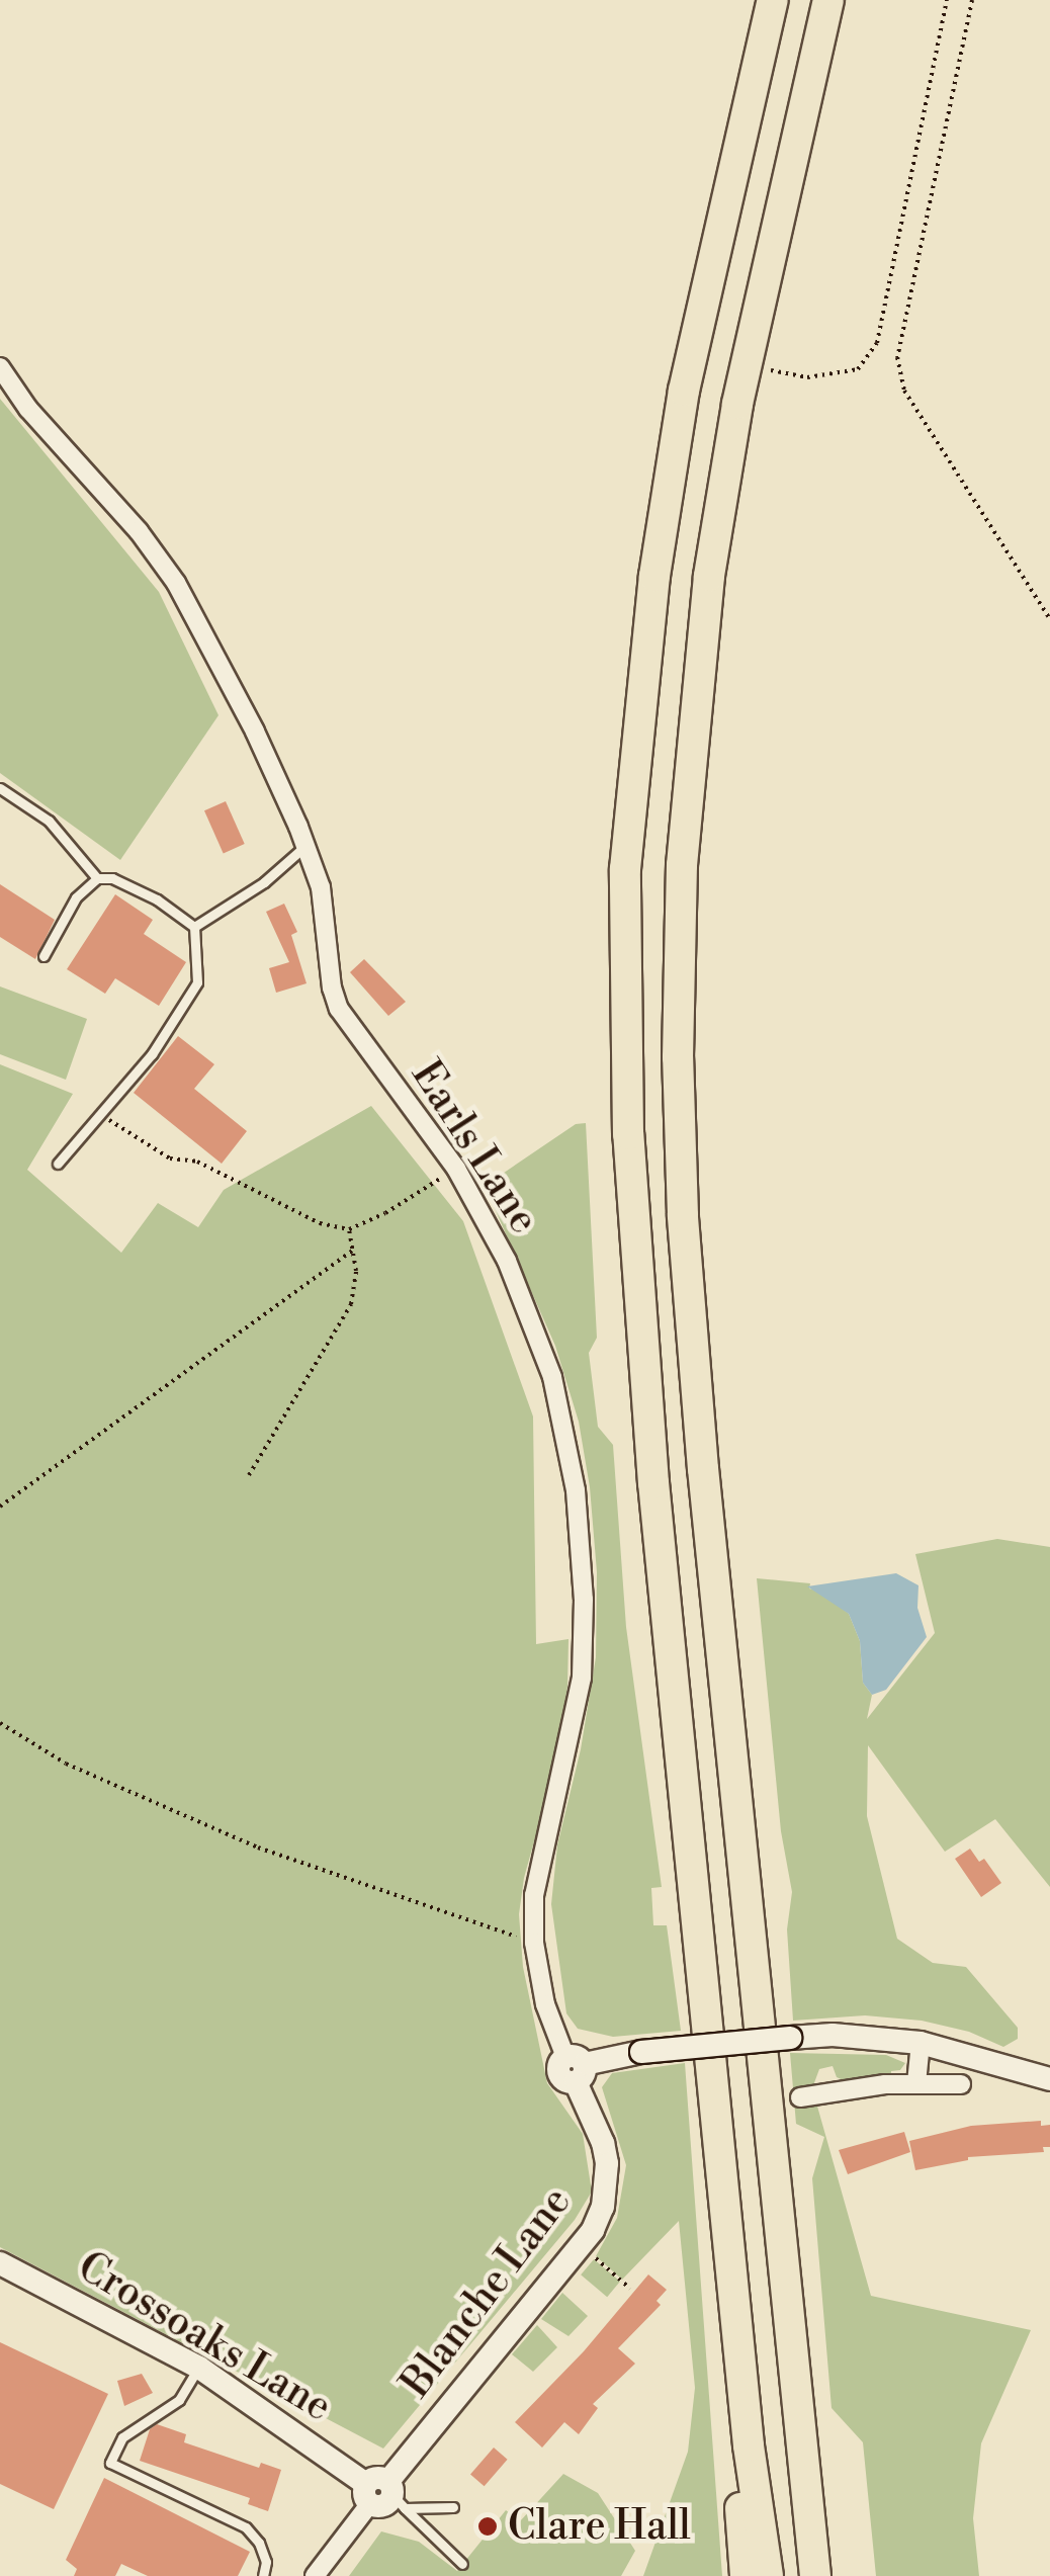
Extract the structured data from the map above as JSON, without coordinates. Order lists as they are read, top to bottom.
{
  "streets": {
    "street": ["Earls Lane", "Blanche Lane", "Crossoaks Lane"]
  },
  "crossings": [
    ["Earls Lane", "Blanche Lane"],
    ["Blanche Lane", "Crossoaks Lane"]
  ],
  "places": ["Clare Hall"]
}
